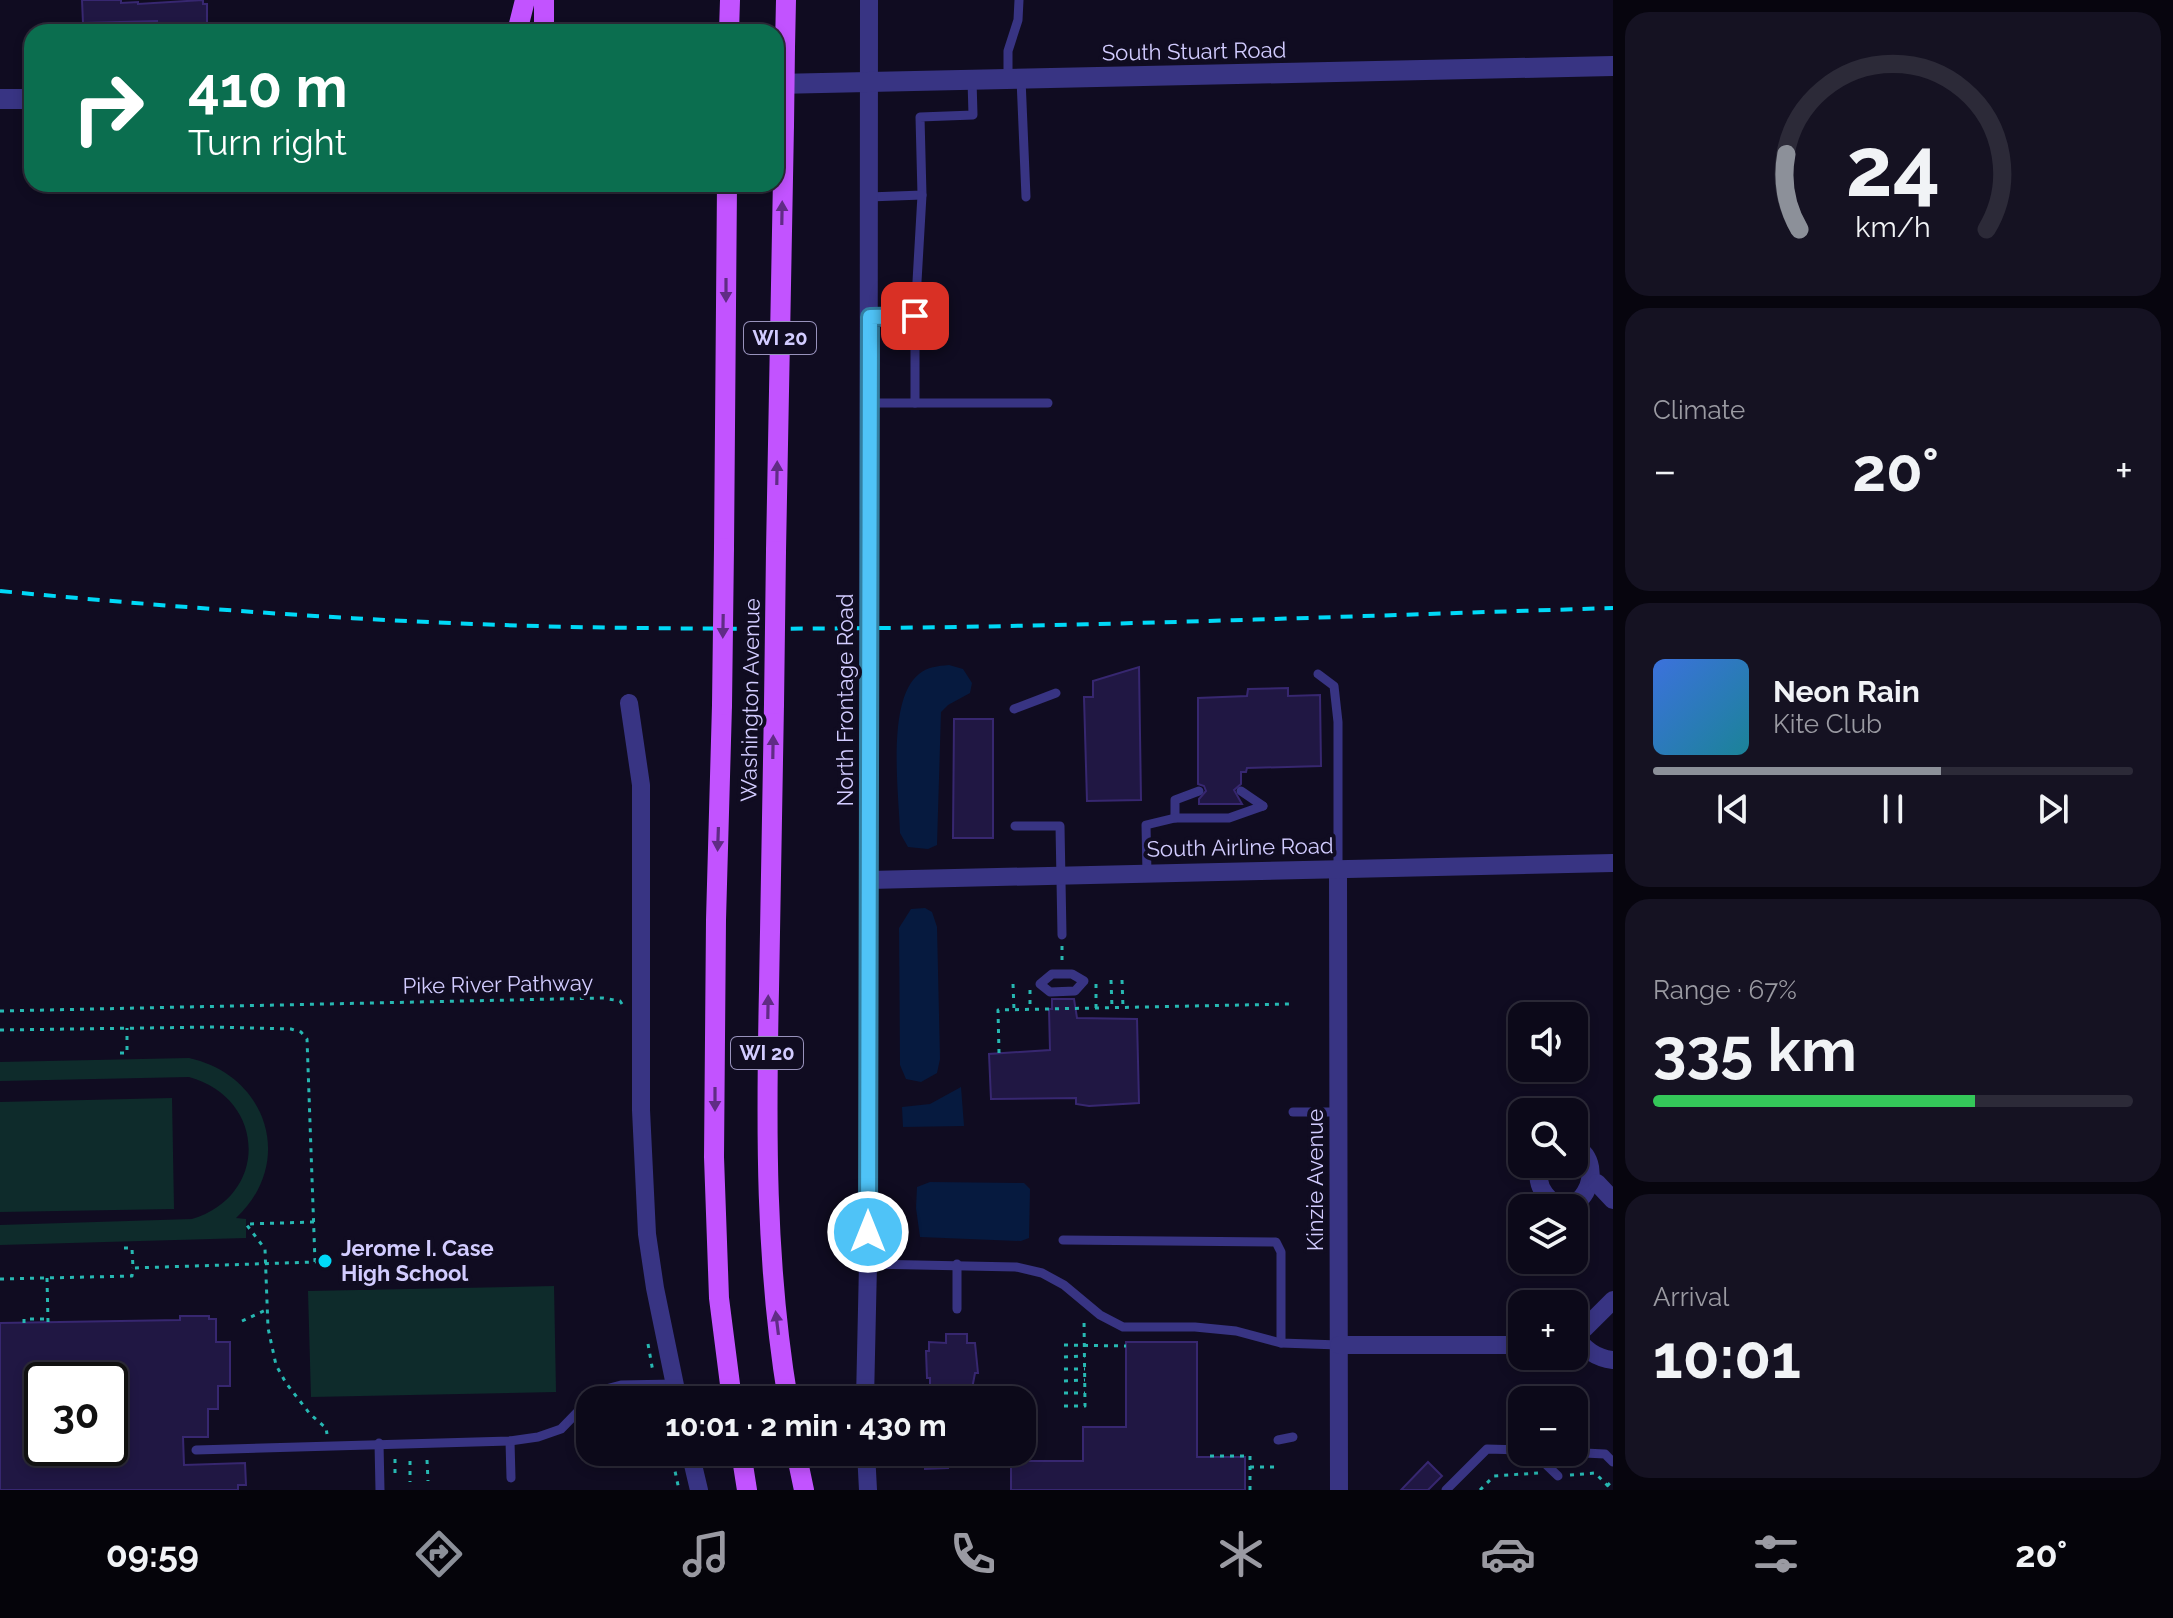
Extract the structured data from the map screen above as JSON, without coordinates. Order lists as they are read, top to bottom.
{
  "streets": {
    "main road": ["WI 20", "Washington Avenue"],
    "street": [
      "South Stuart Road",
      "North Frontage Road",
      "South Airline Road",
      "Kinzie Avenue"
    ],
    "path": ["Pike River Pathway"]
  },
  "crossings": [
    ["South Stuart Road", "North Frontage Road"],
    ["North Frontage Road", "South Airline Road"],
    ["South Airline Road", "Kinzie Avenue"]
  ],
  "places": ["Jerome I. Case High School"],
  "page": {
    "turn": ["410 m", "Turn right"],
    "tile": [
      "Climate",
      ["Range · 67%", "335 km"],
      ["Arrival", "10:01"]
    ],
    "heat": ["−", "20°", "+"],
    "song": ["Neon Rain", "Kite Club"],
    "map_buttons": ["+", "−"],
    "limit": "30",
    "trip": "10:01 · 2 min · 430 m",
    "tabs": ["09:59", "20°"],
    "gauge": ["24", "km/h"]
  }
}
